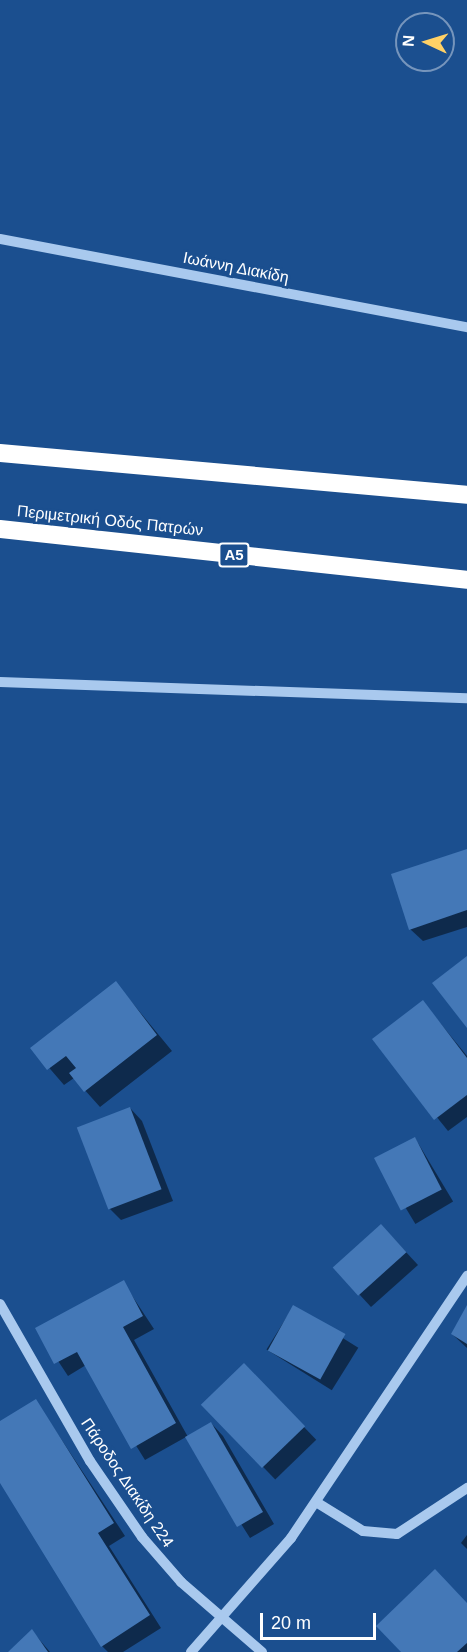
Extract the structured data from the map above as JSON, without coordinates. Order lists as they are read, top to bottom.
{
  "streets": {
    "highway": ["Περιμετρική Οδός Πατρών", "Α5"],
    "street": ["Ιωάννη Διακίδη", "Πάροδος Διακίδη 224"]
  },
  "scale_bar": "20 m",
  "north": "left"
}
